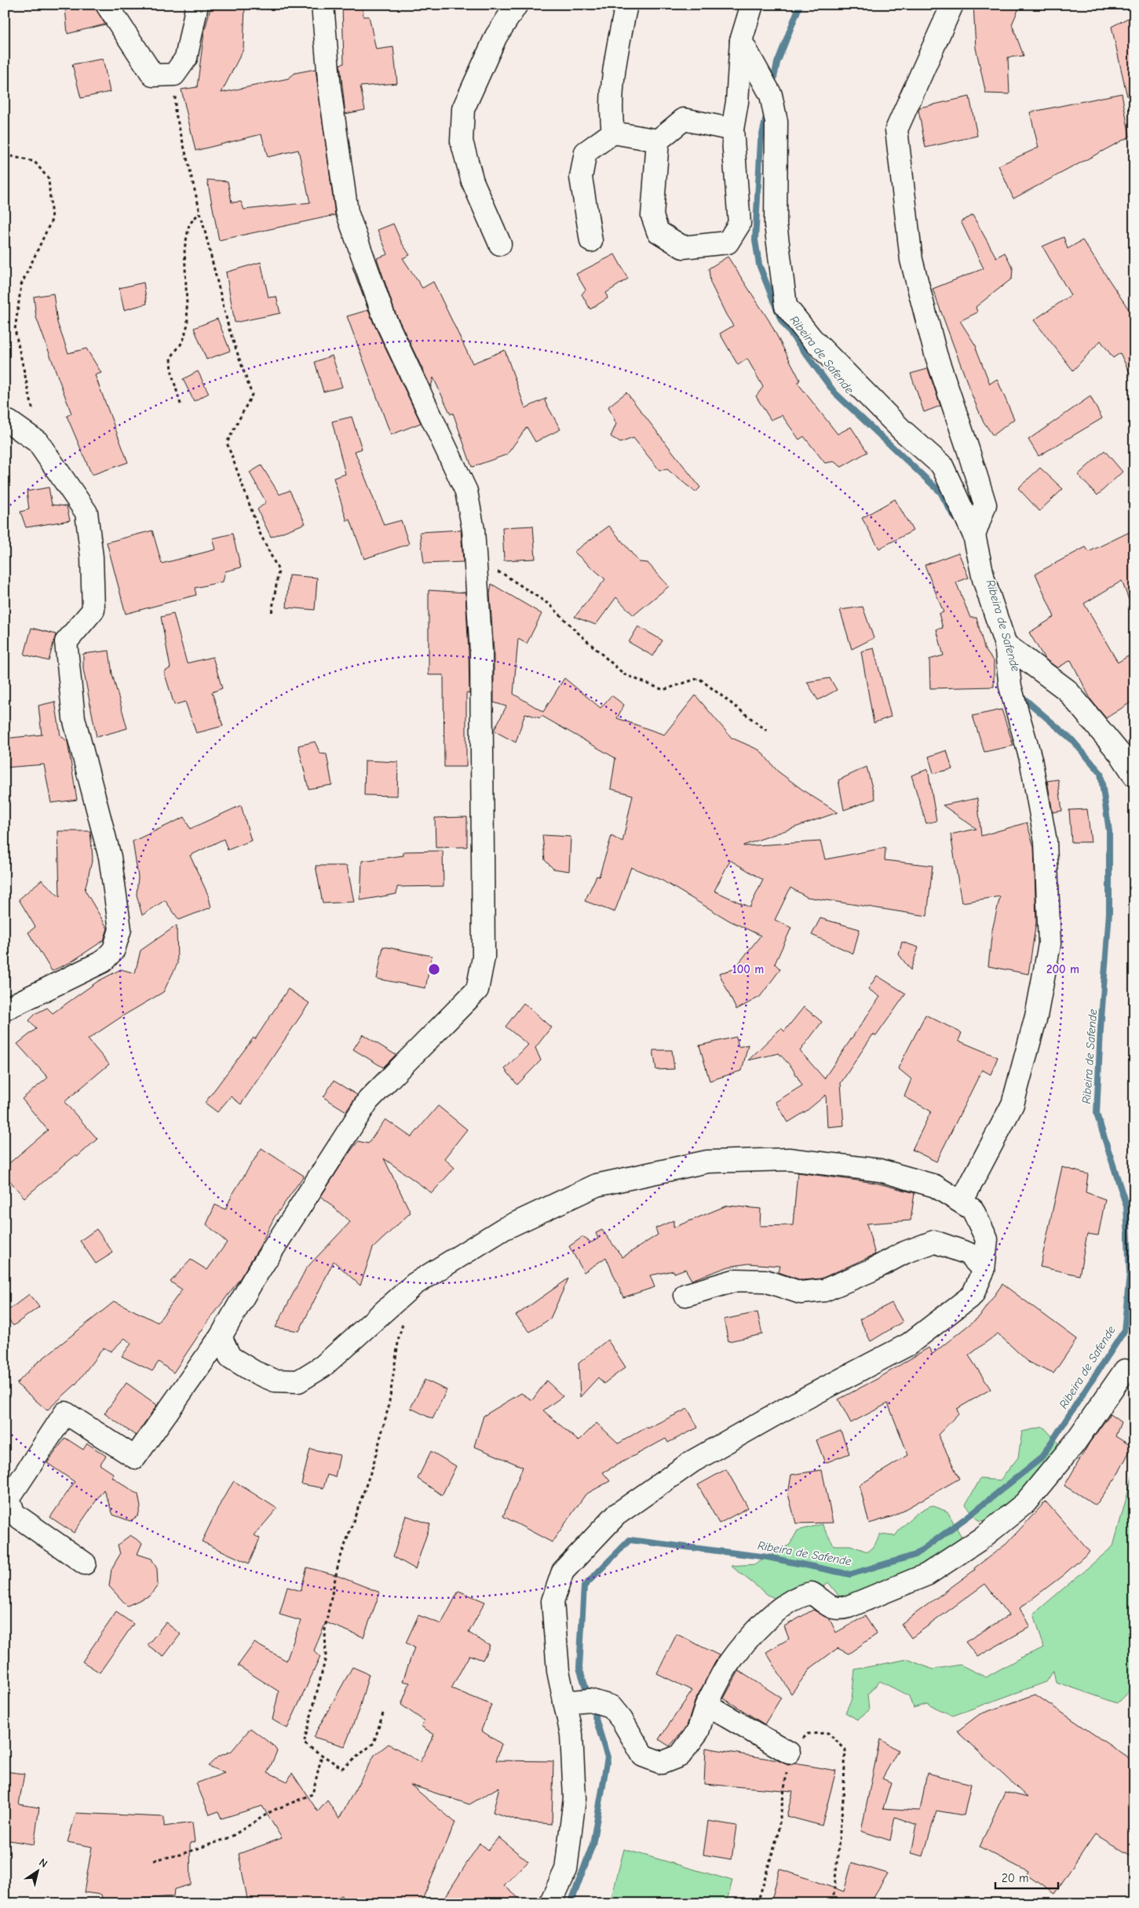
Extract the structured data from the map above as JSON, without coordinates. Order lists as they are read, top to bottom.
{
  "water": ["Ribeira de Safende"],
  "scale_bar": "20 m",
  "north": "top right",
  "rings": ["100 m", "200 m"]
}
